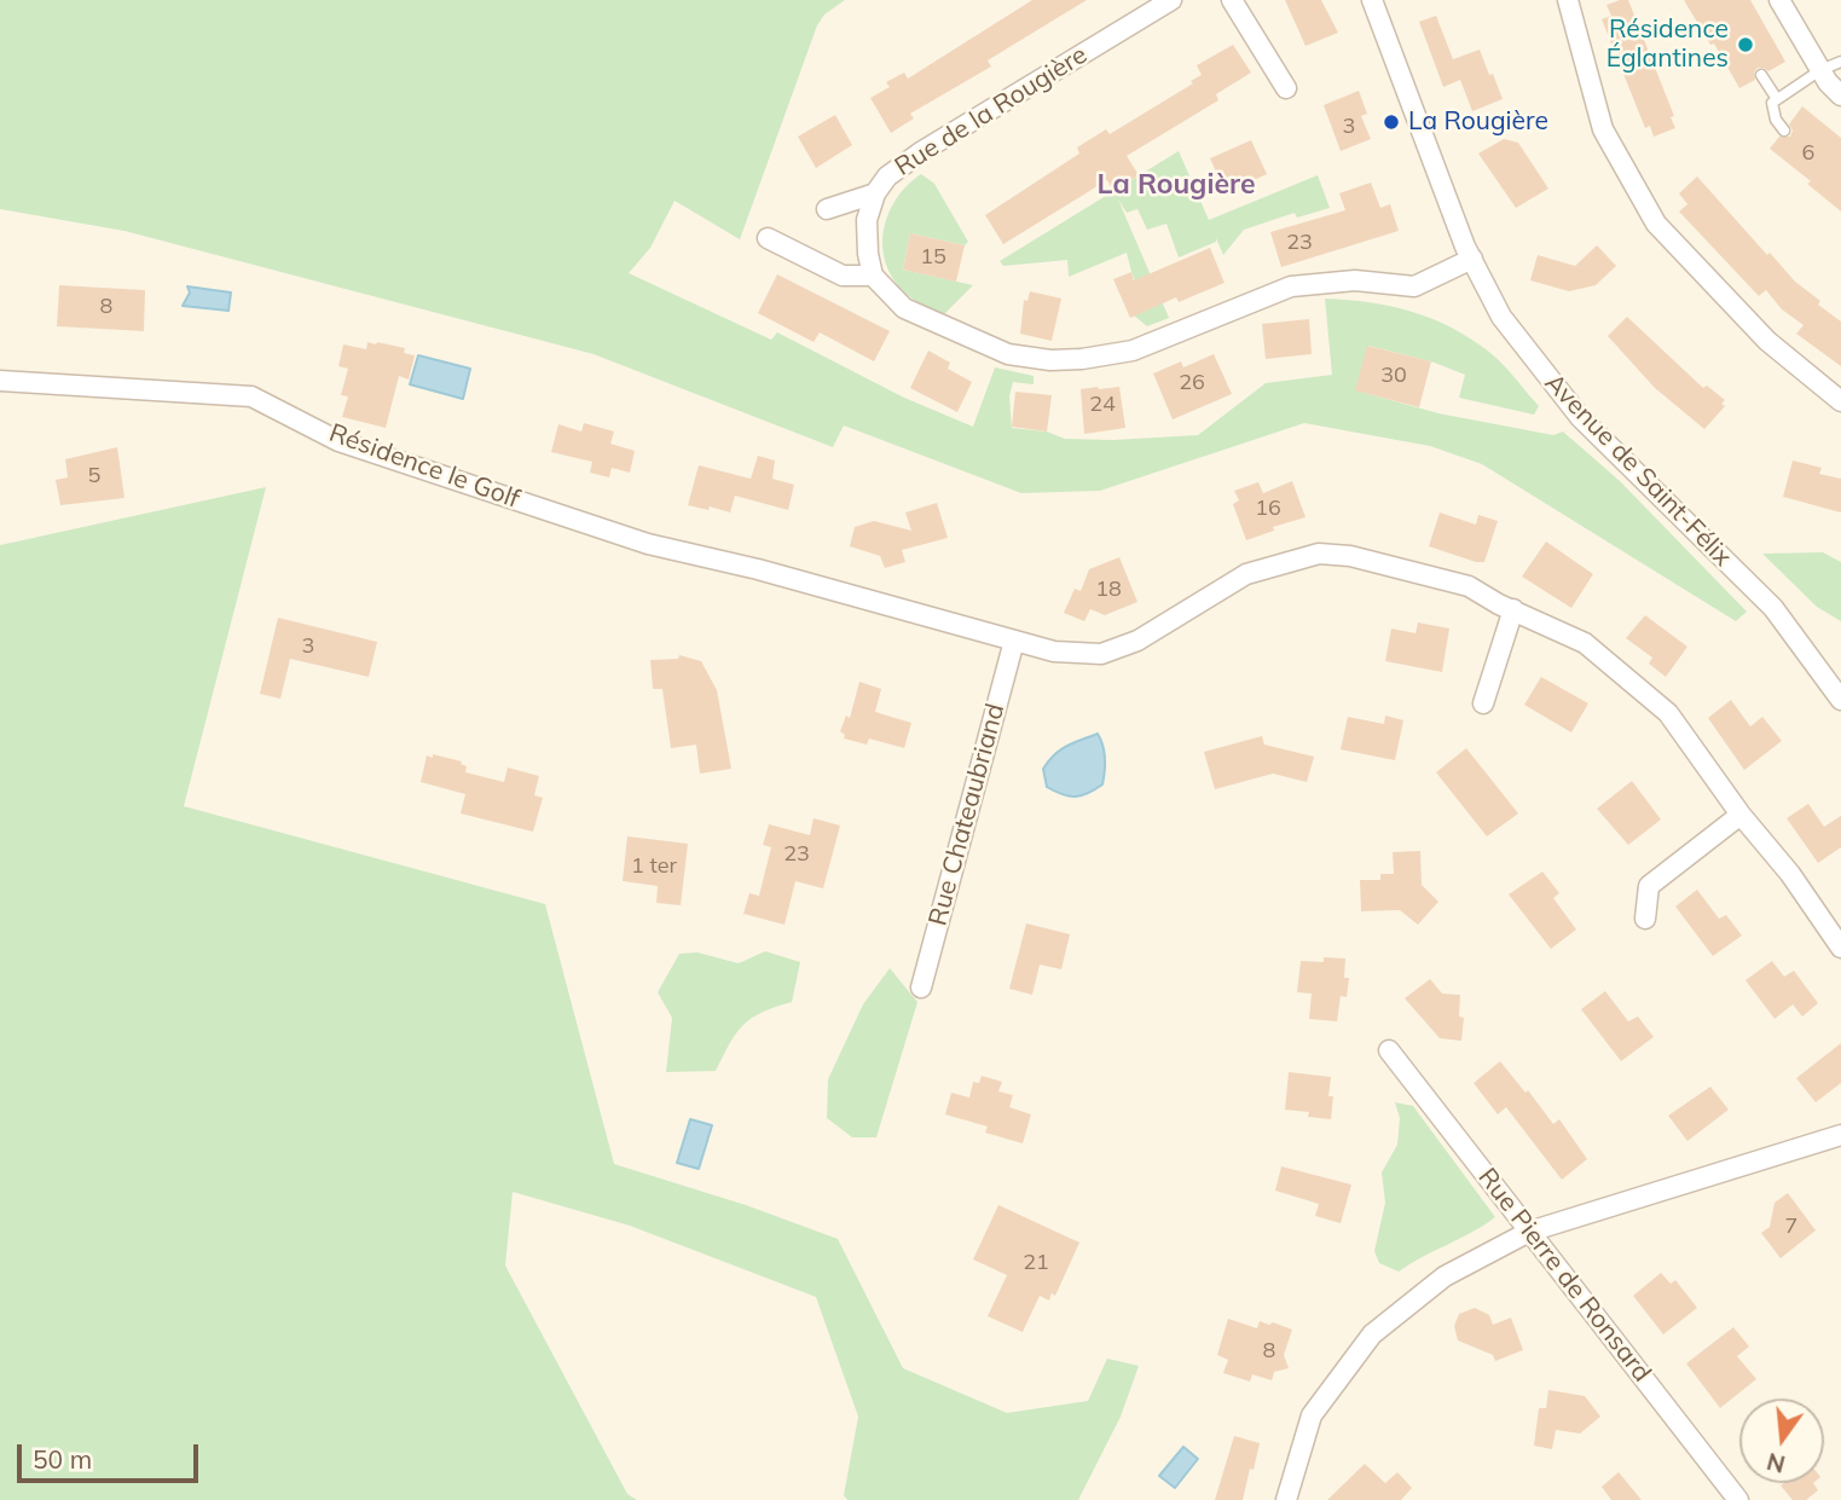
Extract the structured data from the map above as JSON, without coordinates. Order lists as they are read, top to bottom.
{
  "streets": {
    "street": [
      "Rue de la Rougière",
      "Résidence le Golf",
      "Avenue de Saint-Félix",
      "Rue Chateaubriand",
      "Rue Pierre de Ronsard"
    ]
  },
  "crossings": [
    ["Résidence le Golf", "Rue Chateaubriand"]
  ],
  "districts": ["La Rougière"],
  "places": ["Résidence Églantines", "La Rougière"],
  "house_numbers": [
    "3",
    "6",
    "23",
    "15",
    "8",
    "30",
    "26",
    "24",
    "5",
    "16",
    "18",
    "3",
    "23",
    "1 ter",
    "7",
    "21",
    "8"
  ],
  "scale_bar": "50 m",
  "north": "bottom"
}
